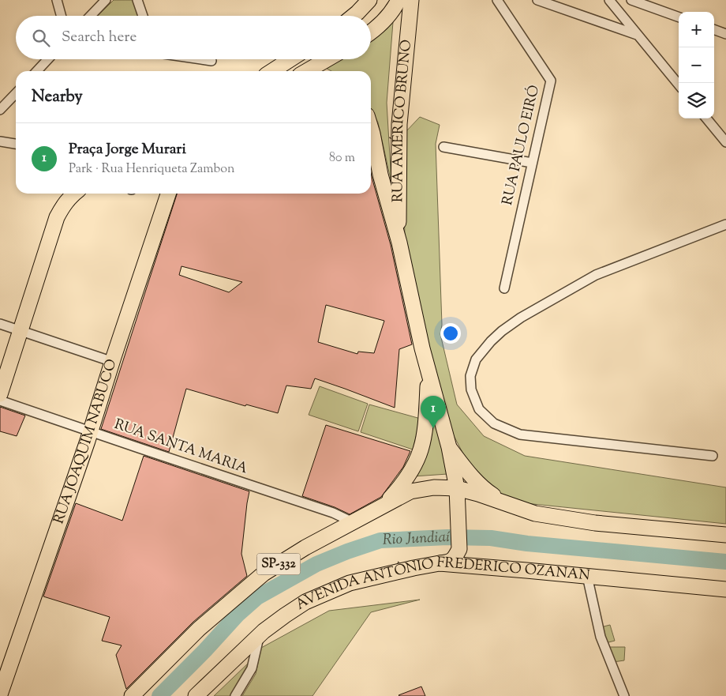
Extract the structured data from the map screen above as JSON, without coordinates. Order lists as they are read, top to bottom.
{
  "streets": {
    "main road": [
      "RUA AMÉRICO BRUNO",
      "RUA JOAQUIM NABUCO",
      "SP-332",
      "AVENIDA ANTÔNIO FREDERICO OZANAN"
    ],
    "street": ["RUA PAULO EIRÓ", "RUA SANTA MARIA"]
  },
  "crossings": [
    ["RUA JOAQUIM NABUCO", "RUA SANTA MARIA"],
    ["RUA SANTA MARIA", "SP-332"]
  ],
  "water": ["Rio Jundiaí"],
  "page": {
    "map_buttons": ["+", "−"],
    "search": "Search here",
    "heading": "Nearby",
    "list": [
      {
        "mark": "1",
        "name": "Praça Jorge Murari",
        "note": "Park · Rua Henriqueta Zambon",
        "value": "80 m"
      }
    ],
    "pins": "1"
  }
}
